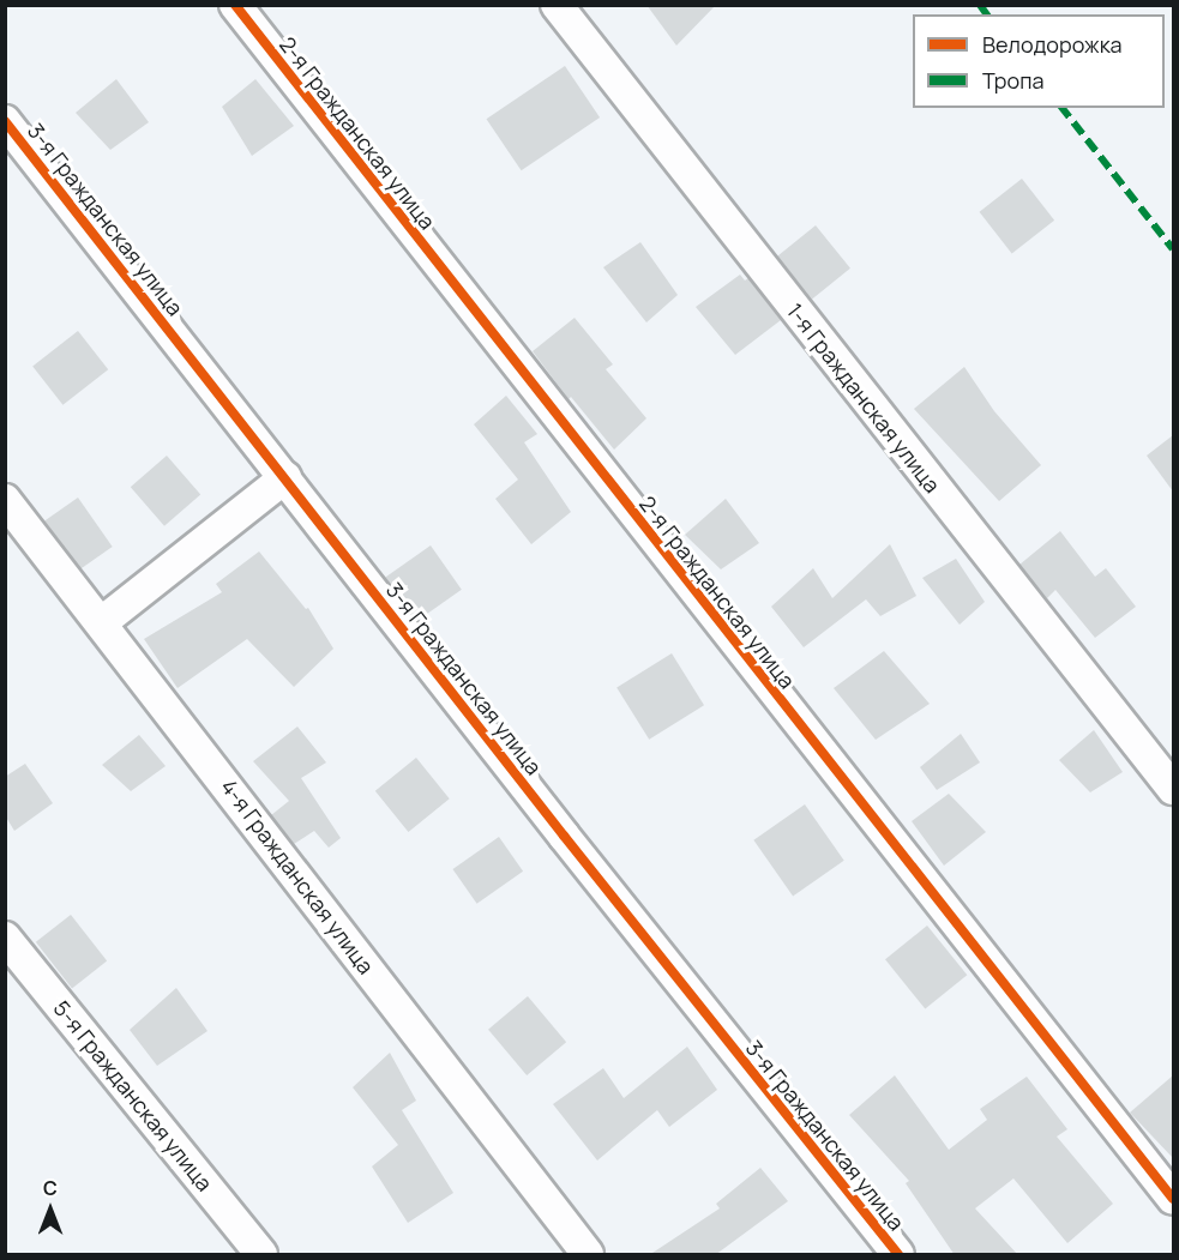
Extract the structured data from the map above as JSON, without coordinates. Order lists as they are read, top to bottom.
{
  "streets": {
    "street": [
      "2-я Гражданская улица",
      "3-я Гражданская улица",
      "1-я Гражданская улица",
      "4-я Гражданская улица",
      "5-я Гражданская улица"
    ]
  },
  "legend": ["Велодорожка", "Тропа"],
  "north": "top"
}
